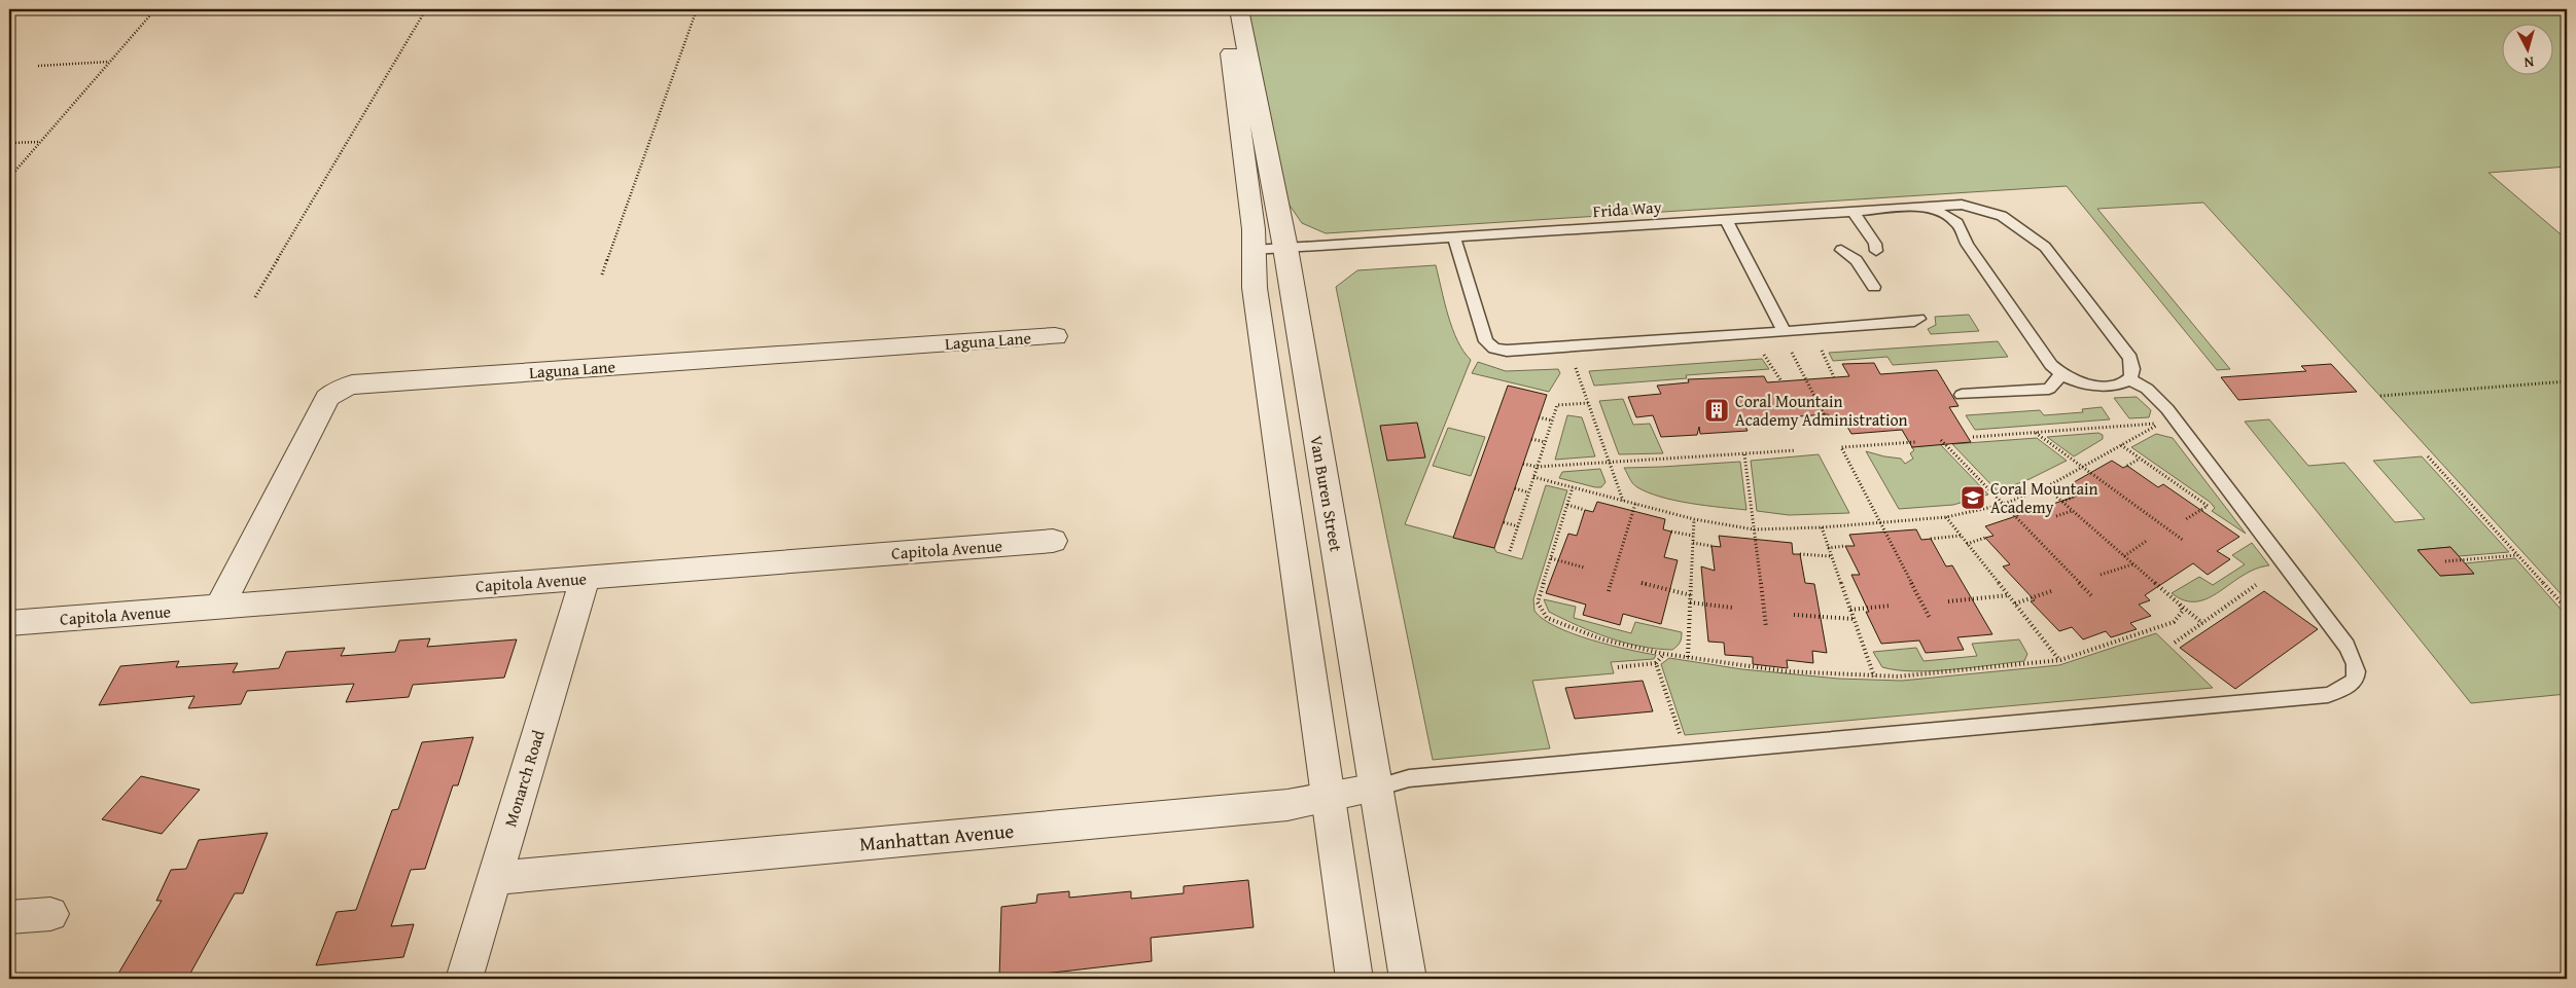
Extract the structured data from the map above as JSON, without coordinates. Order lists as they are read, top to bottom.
{
  "streets": {
    "street": [
      "Laguna Lane",
      "Van Buren Street",
      "Capitola Avenue",
      "Monarch Road",
      "Manhattan Avenue"
    ],
    "lane": ["Frida Way"]
  },
  "crossings": [
    ["Frida Way", "Van Buren Street"],
    ["Laguna Lane", "Capitola Avenue"],
    ["Van Buren Street", "Manhattan Avenue"],
    ["Capitola Avenue", "Monarch Road"],
    ["Monarch Road", "Manhattan Avenue"]
  ],
  "places": {
    "building": ["Coral Mountain Academy Administration"],
    "school or university": ["Coral Mountain Academy"]
  },
  "north": "bottom"
}
